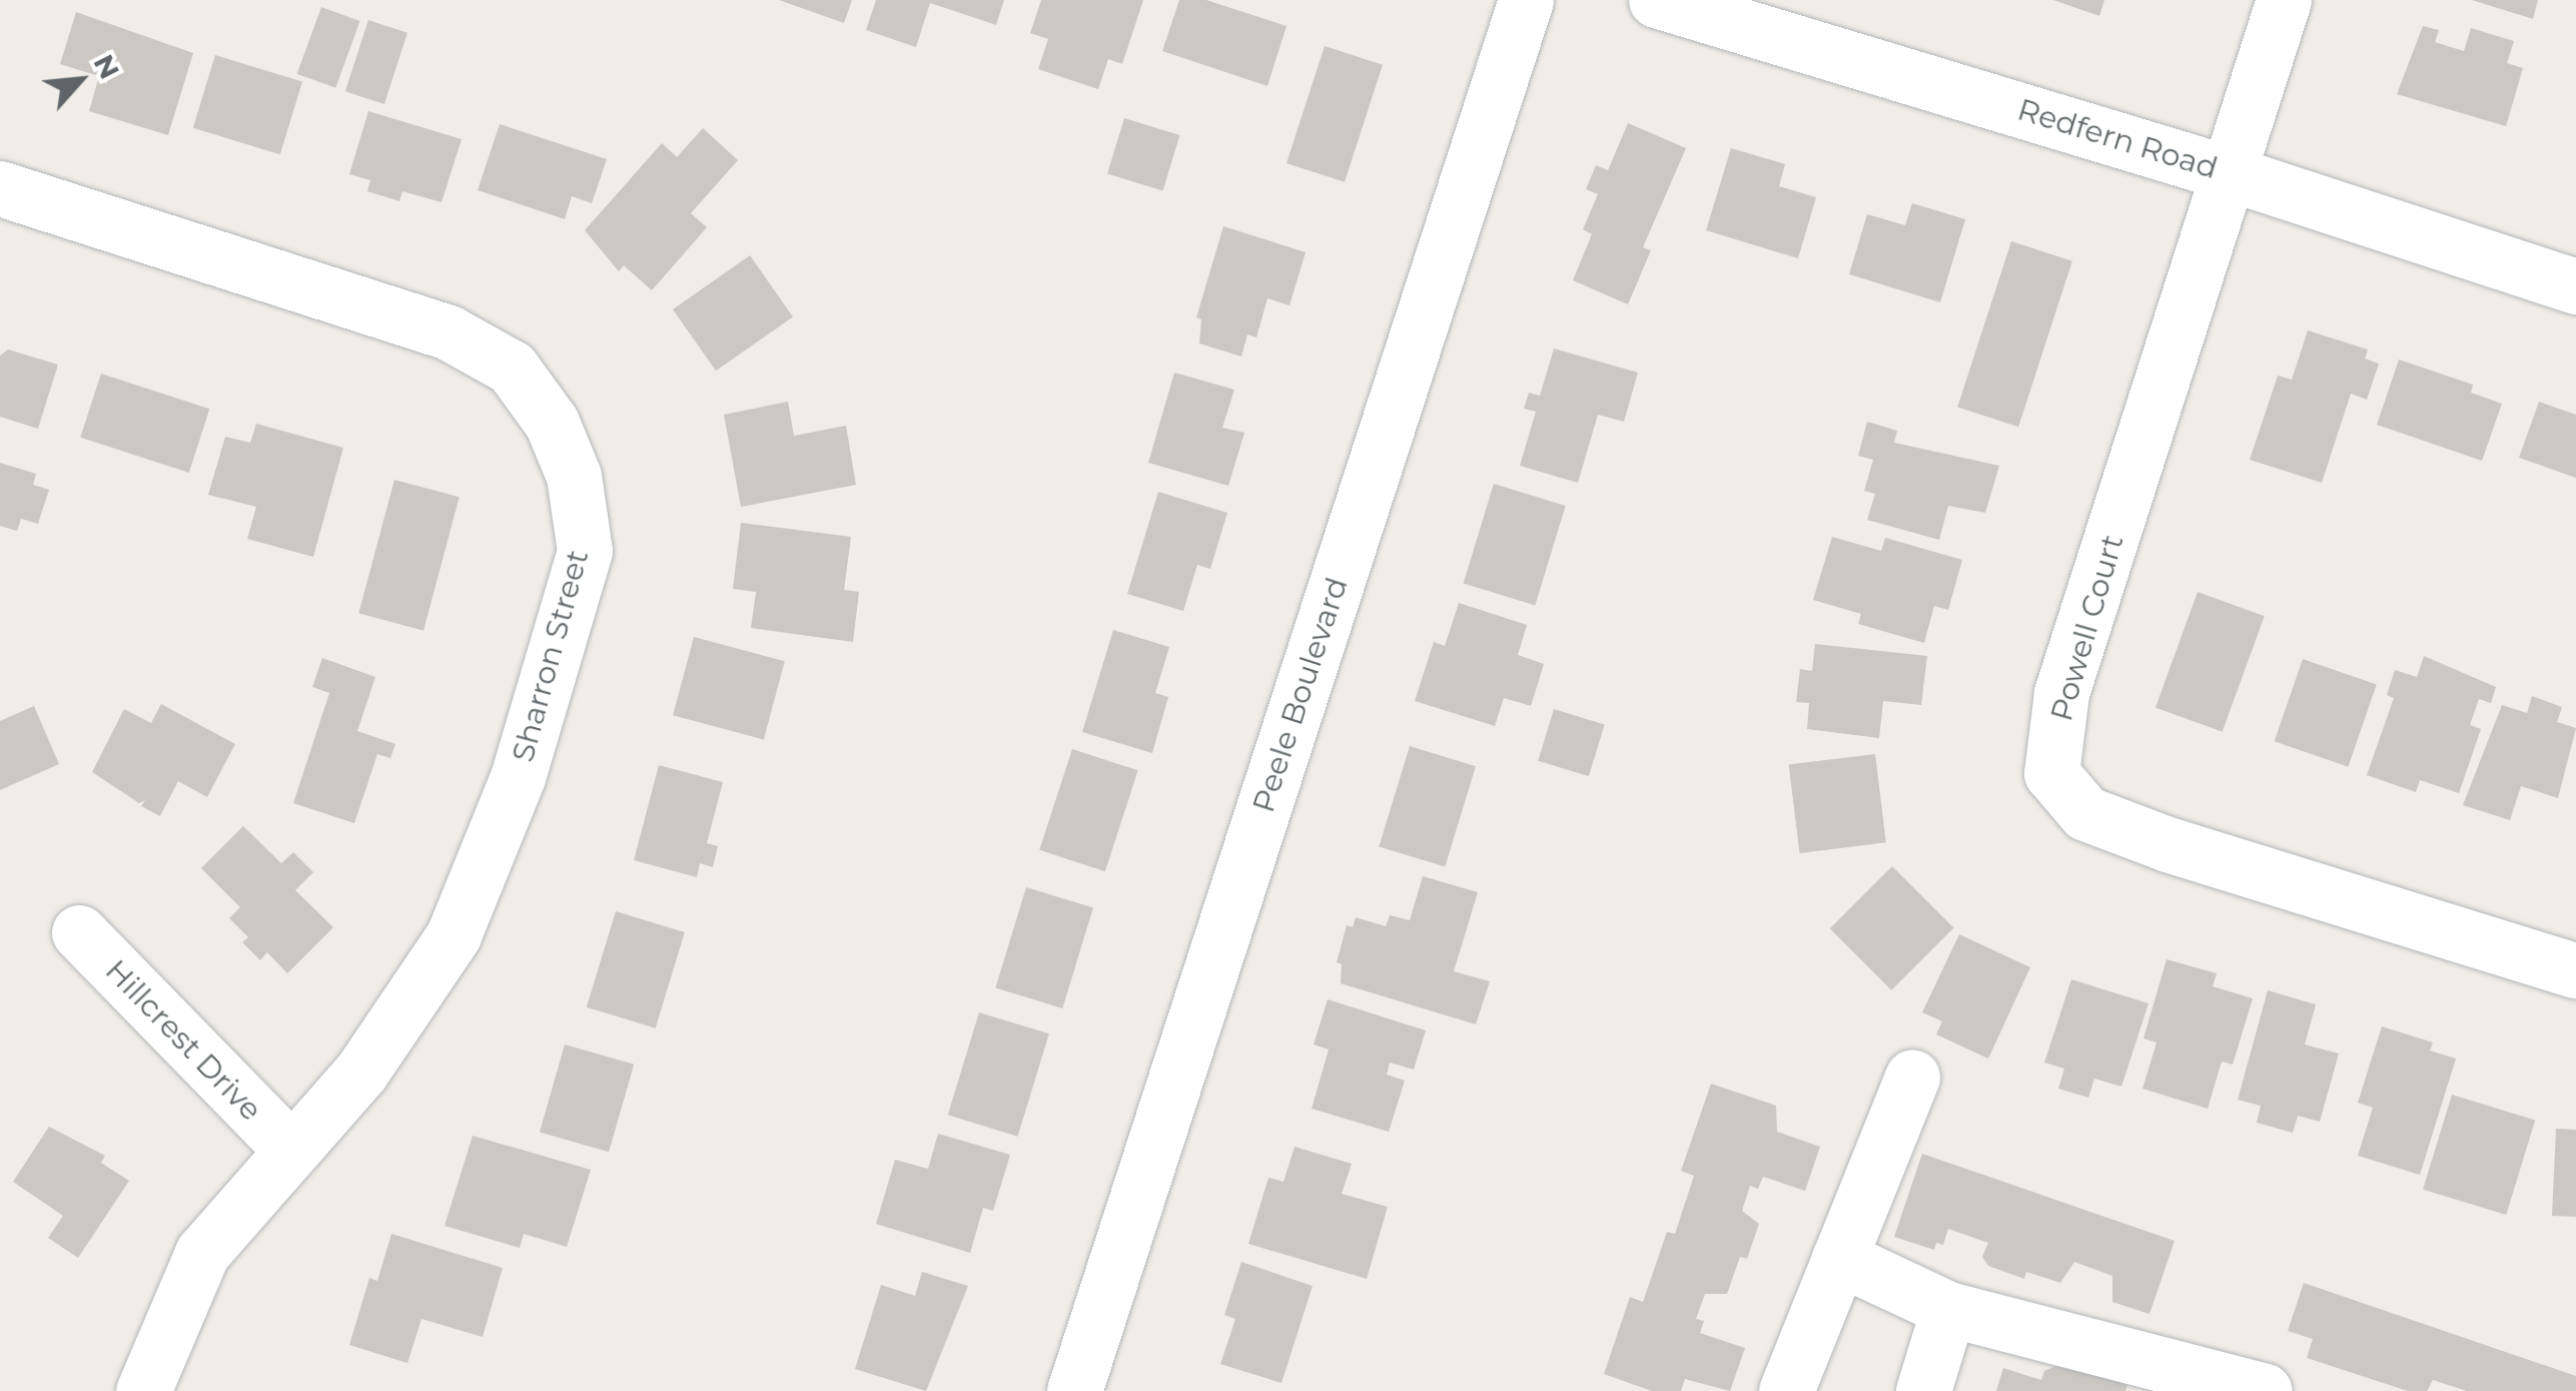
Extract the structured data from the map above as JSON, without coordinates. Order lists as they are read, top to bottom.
{
  "streets": {
    "street": [
      "Redfern Road",
      "Powell Court",
      "Sharron Street",
      "Peele Boulevard",
      "Hillcrest Drive"
    ]
  },
  "crossings": [
    ["Redfern Road", "Powell Court"],
    ["Sharron Street", "Hillcrest Drive"]
  ],
  "north": "top right"
}
